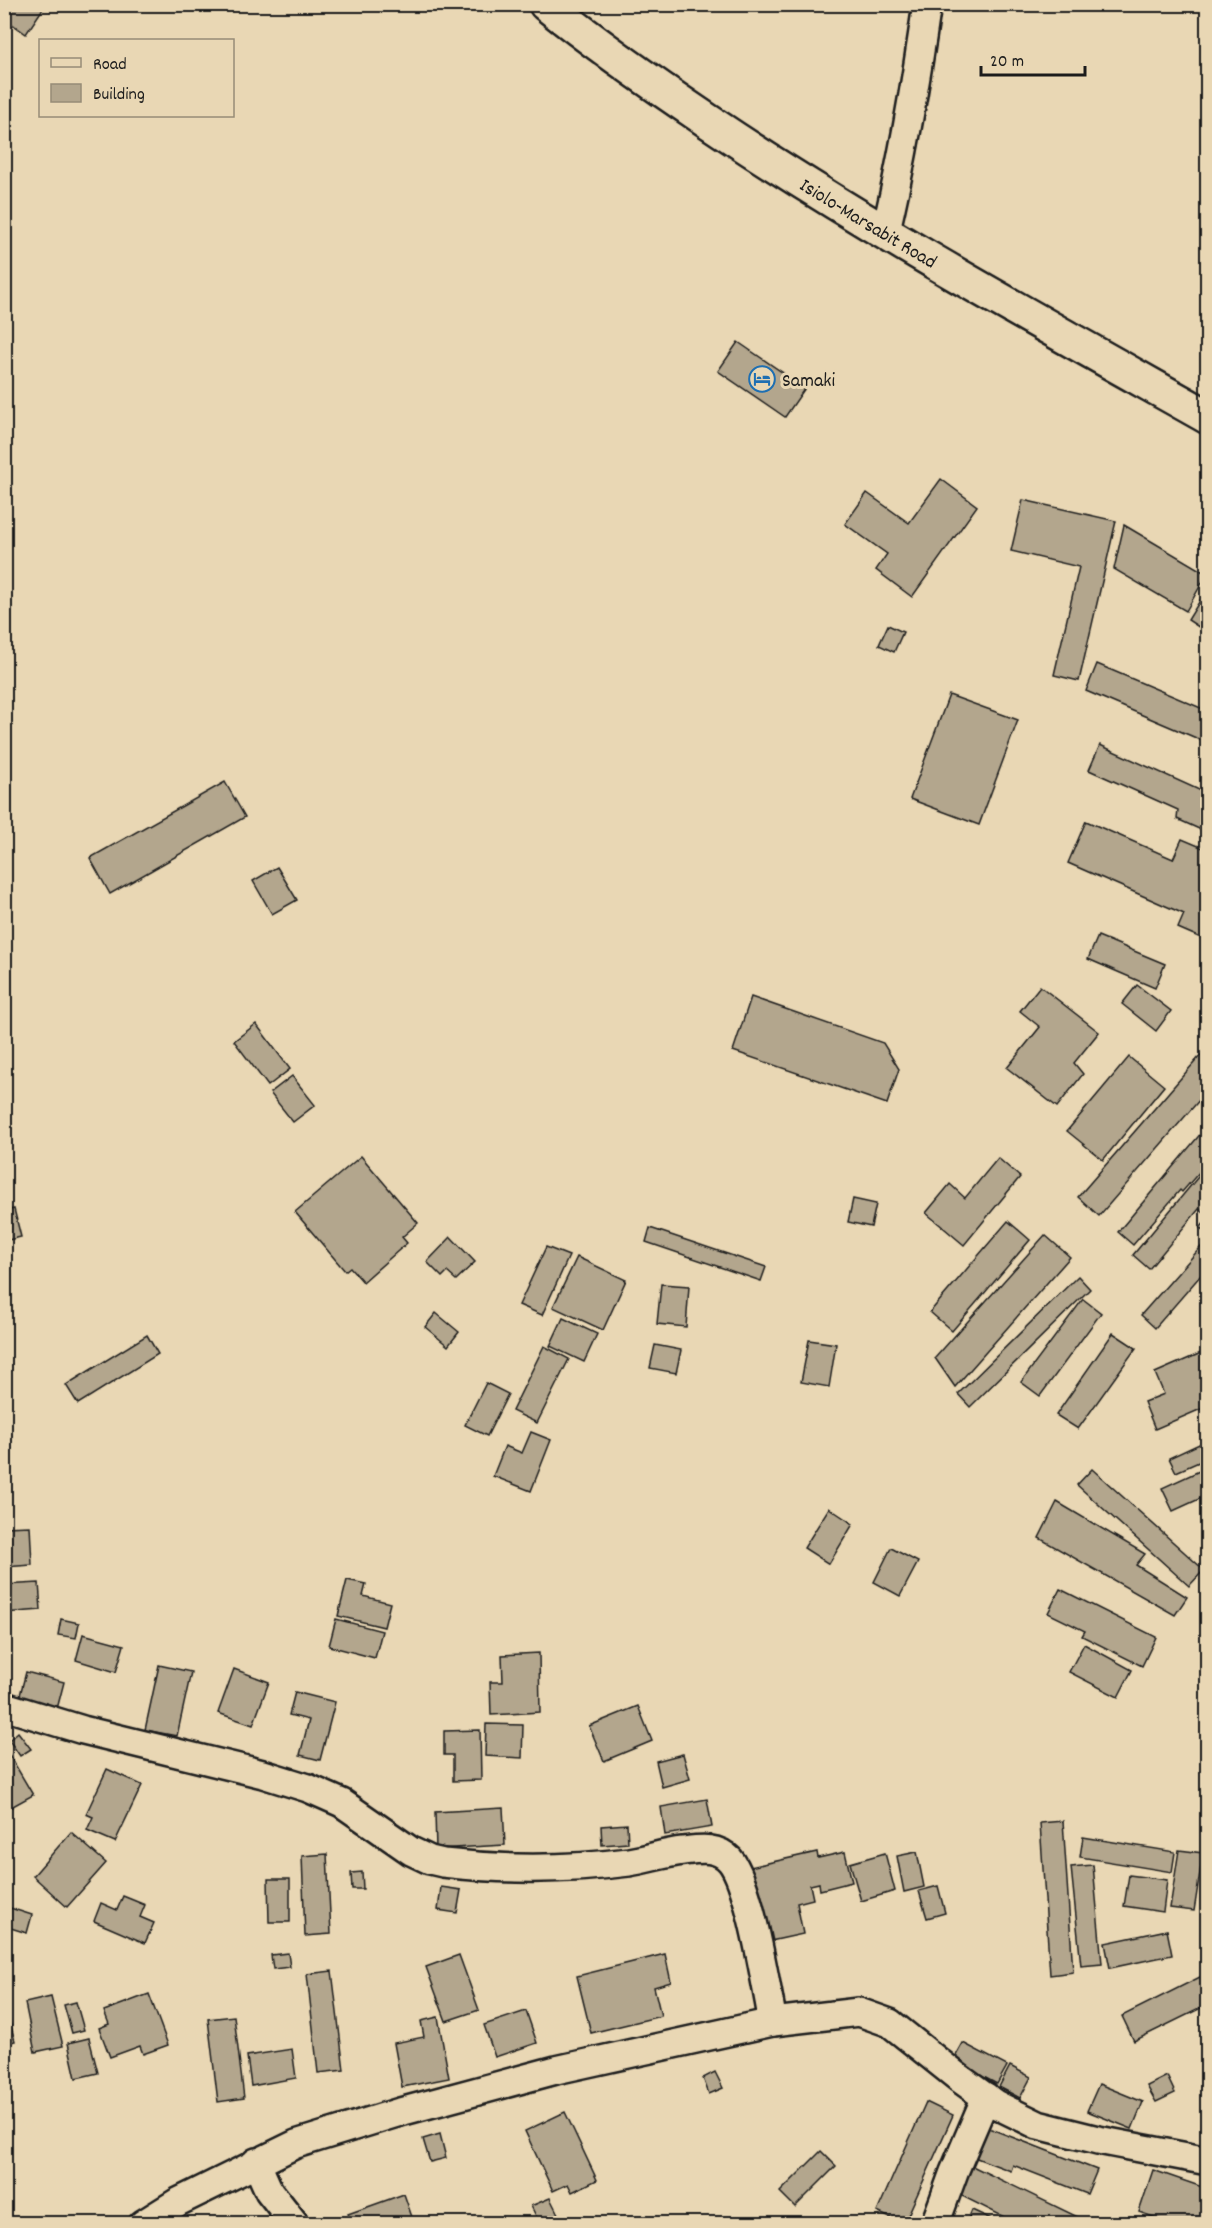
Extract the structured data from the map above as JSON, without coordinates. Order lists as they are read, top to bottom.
{
  "streets": {
    "highway": ["Isiolo-Marsabit Road"]
  },
  "places": {
    "hotel": ["Samaki"]
  },
  "legend": ["Road", "Building"],
  "scale_bar": "20 m"
}
